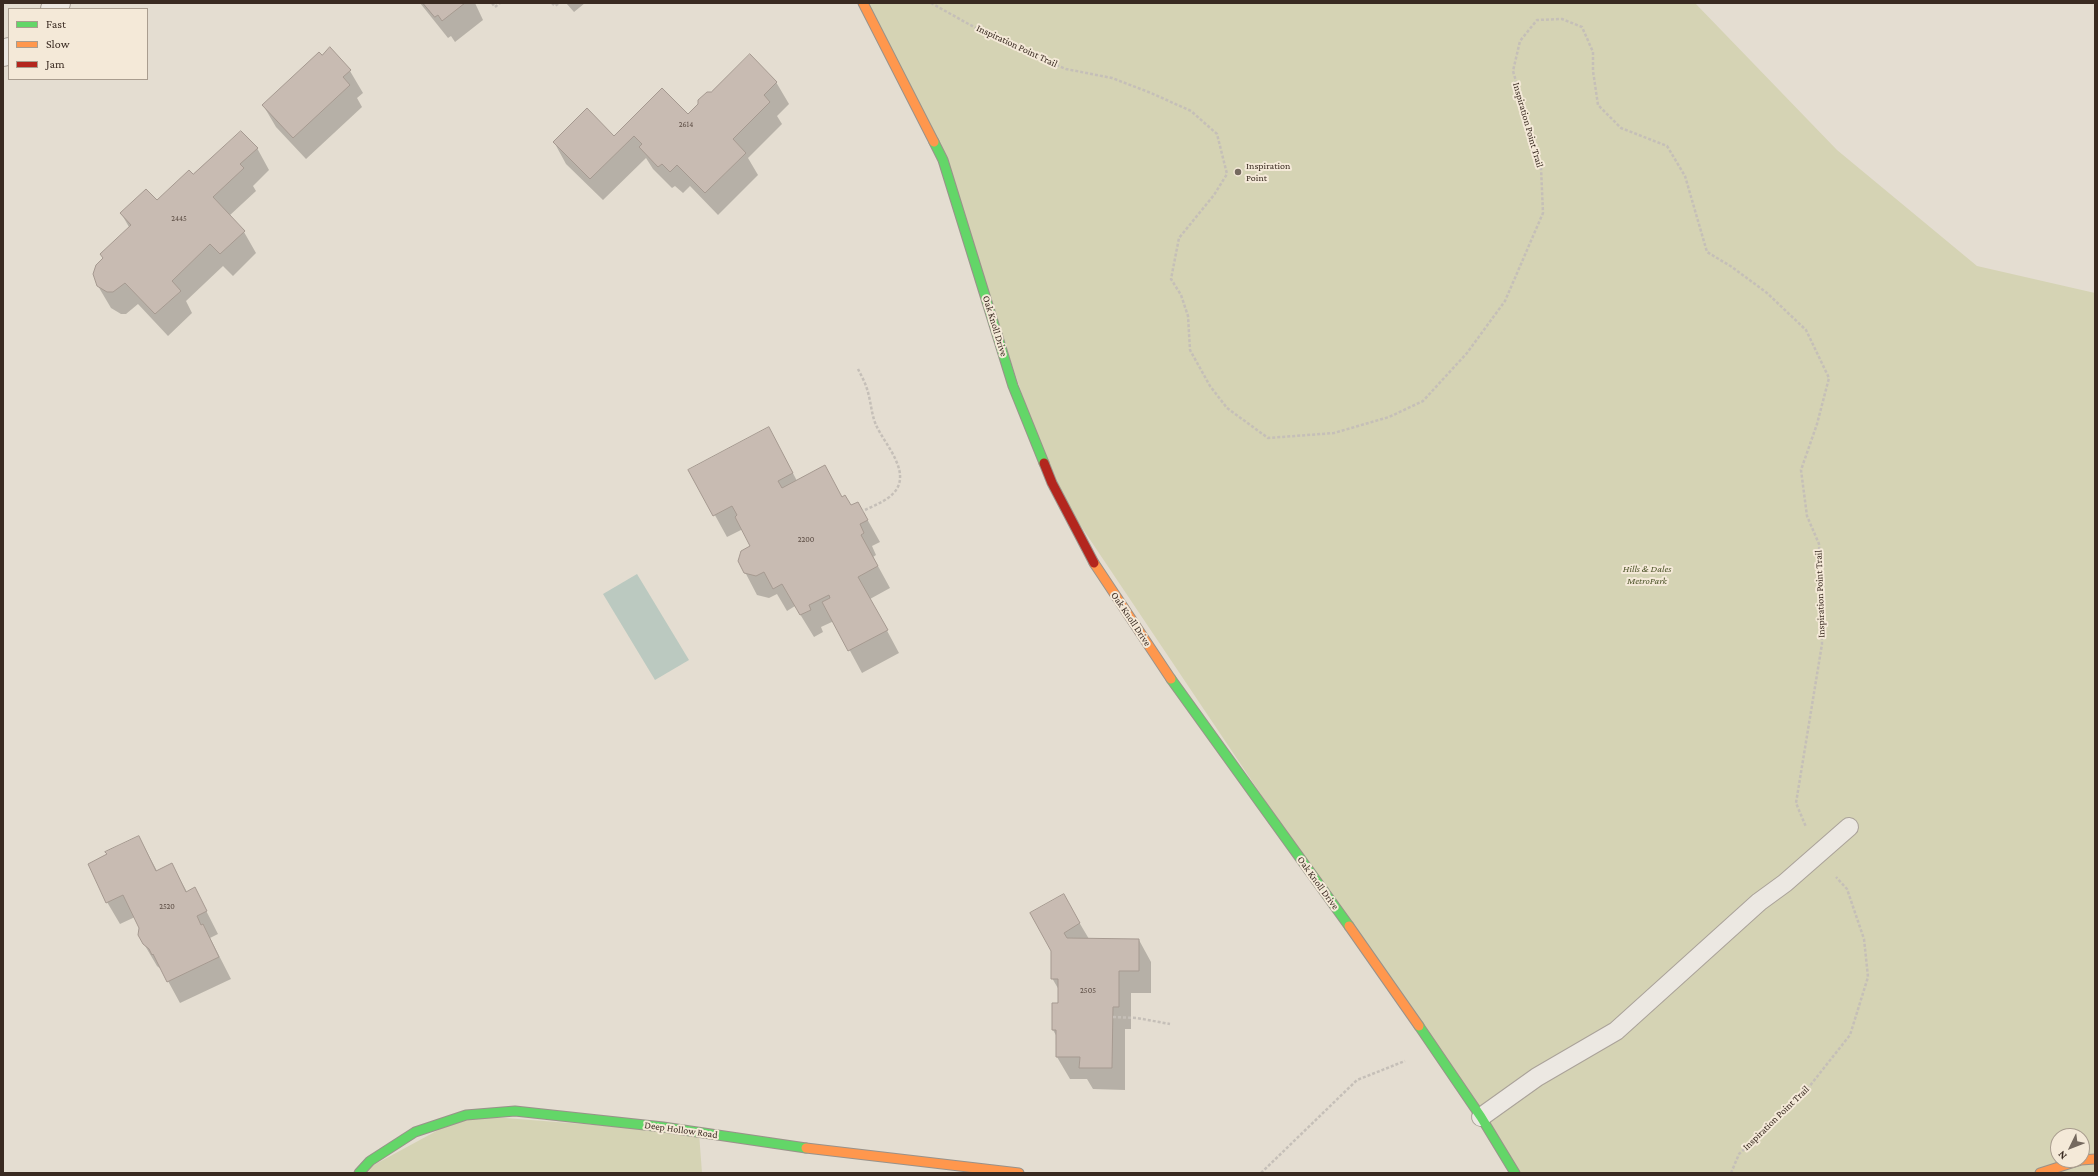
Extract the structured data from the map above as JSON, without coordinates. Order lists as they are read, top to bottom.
{
  "streets": {
    "street": ["Oak Knoll Drive", "Deep Hollow Road"],
    "path": ["Inspiration Point Trail"]
  },
  "parks": ["Hills & Dales MetroPark"],
  "places": ["Inspiration Point"],
  "house_numbers": [
    "2614",
    "2445",
    "2200",
    "2520",
    "2505"
  ],
  "legend": ["Fast", "Slow", "Jam"],
  "north": "bottom left"
}
